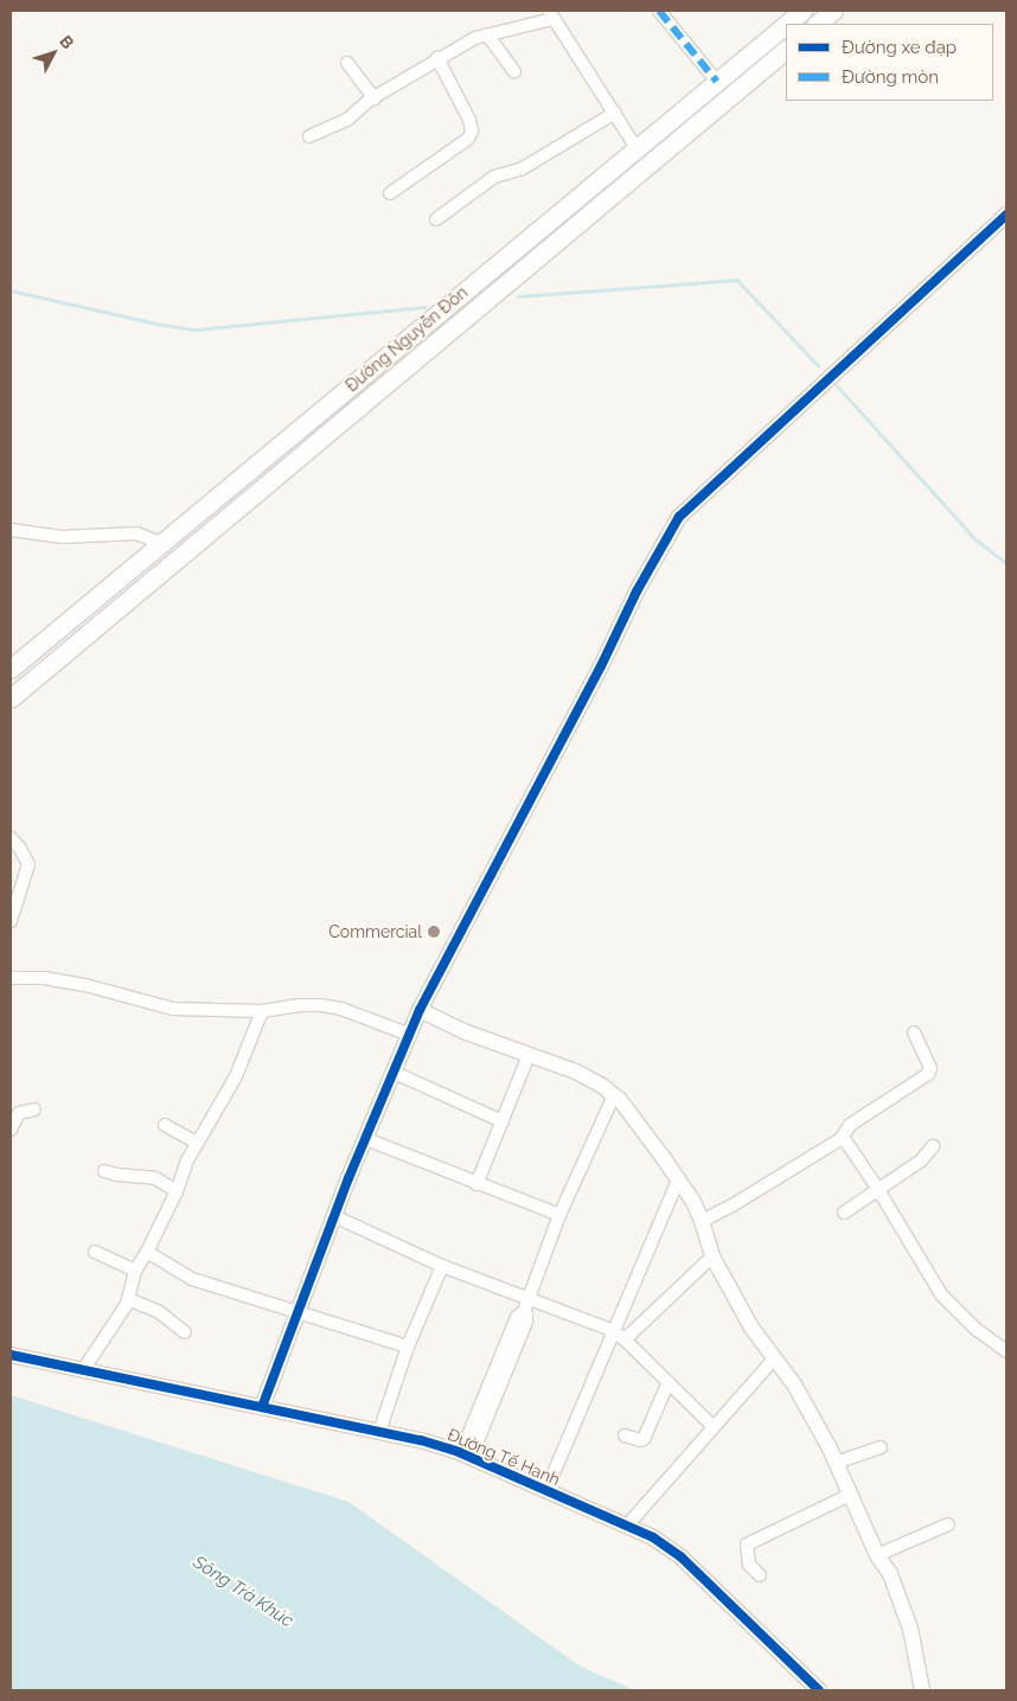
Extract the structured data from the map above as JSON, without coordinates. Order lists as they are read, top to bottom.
{
  "streets": {
    "main road": ["Đường Nguyễn Đôn"],
    "street": ["Đường Tế Hanh"]
  },
  "water": ["Sông Trà Khúc"],
  "places": ["Commercial"],
  "legend": ["Đường xe đạp", "Đường mòn"],
  "north": "top right"
}
